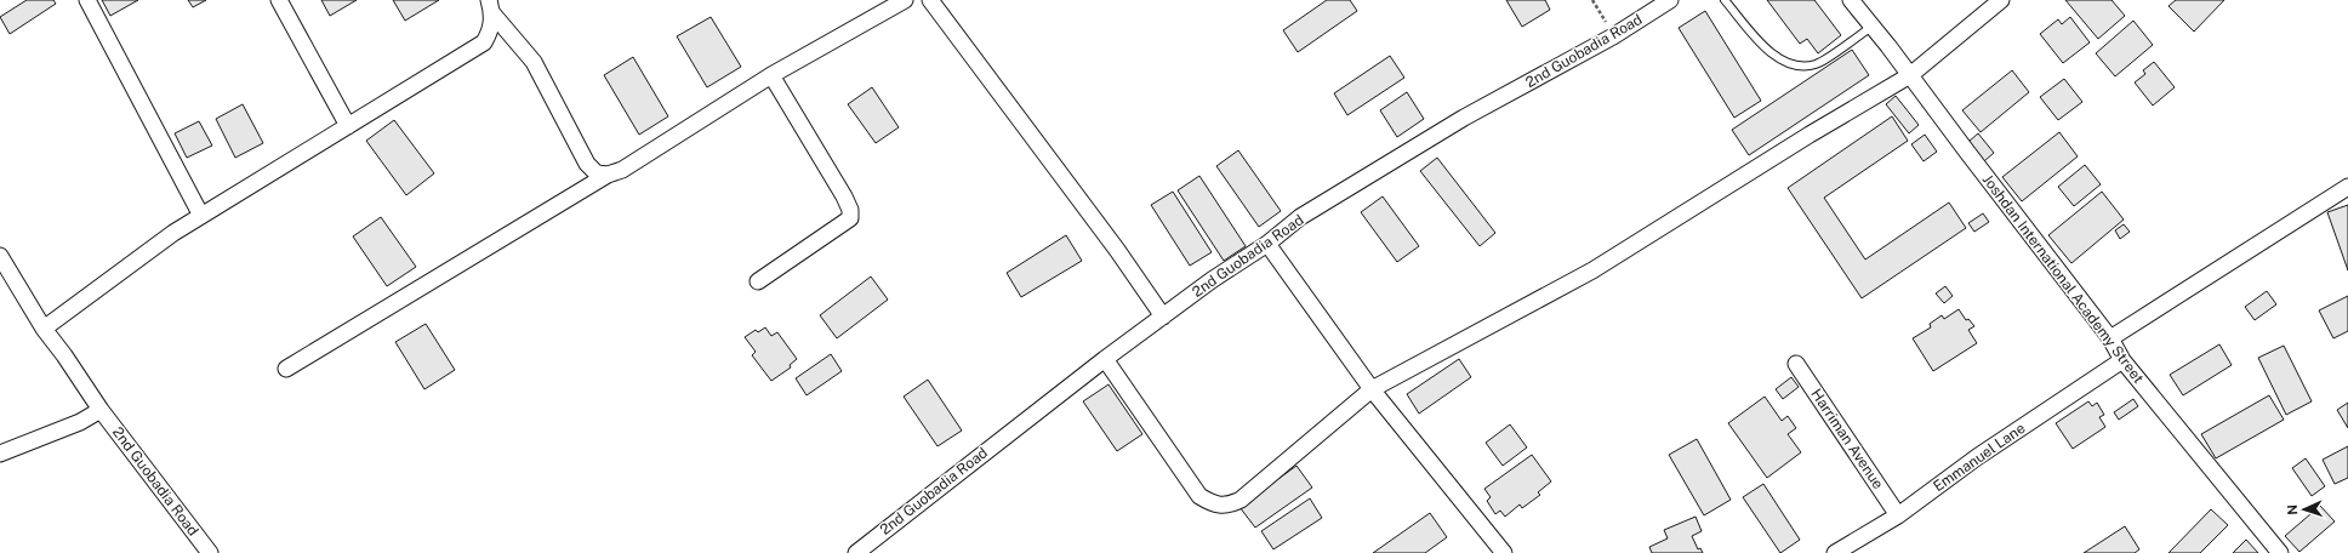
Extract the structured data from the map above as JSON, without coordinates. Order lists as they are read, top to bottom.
{
  "streets": {
    "street": [
      "2nd Guobadia Road",
      "Joshdan International Academy Street",
      "Harriman Avenue",
      "Emmanuel Lane"
    ]
  },
  "crossings": [
    ["Joshdan International Academy Street", "Emmanuel Lane"],
    ["Harriman Avenue", "Emmanuel Lane"]
  ],
  "north": "left"
}
